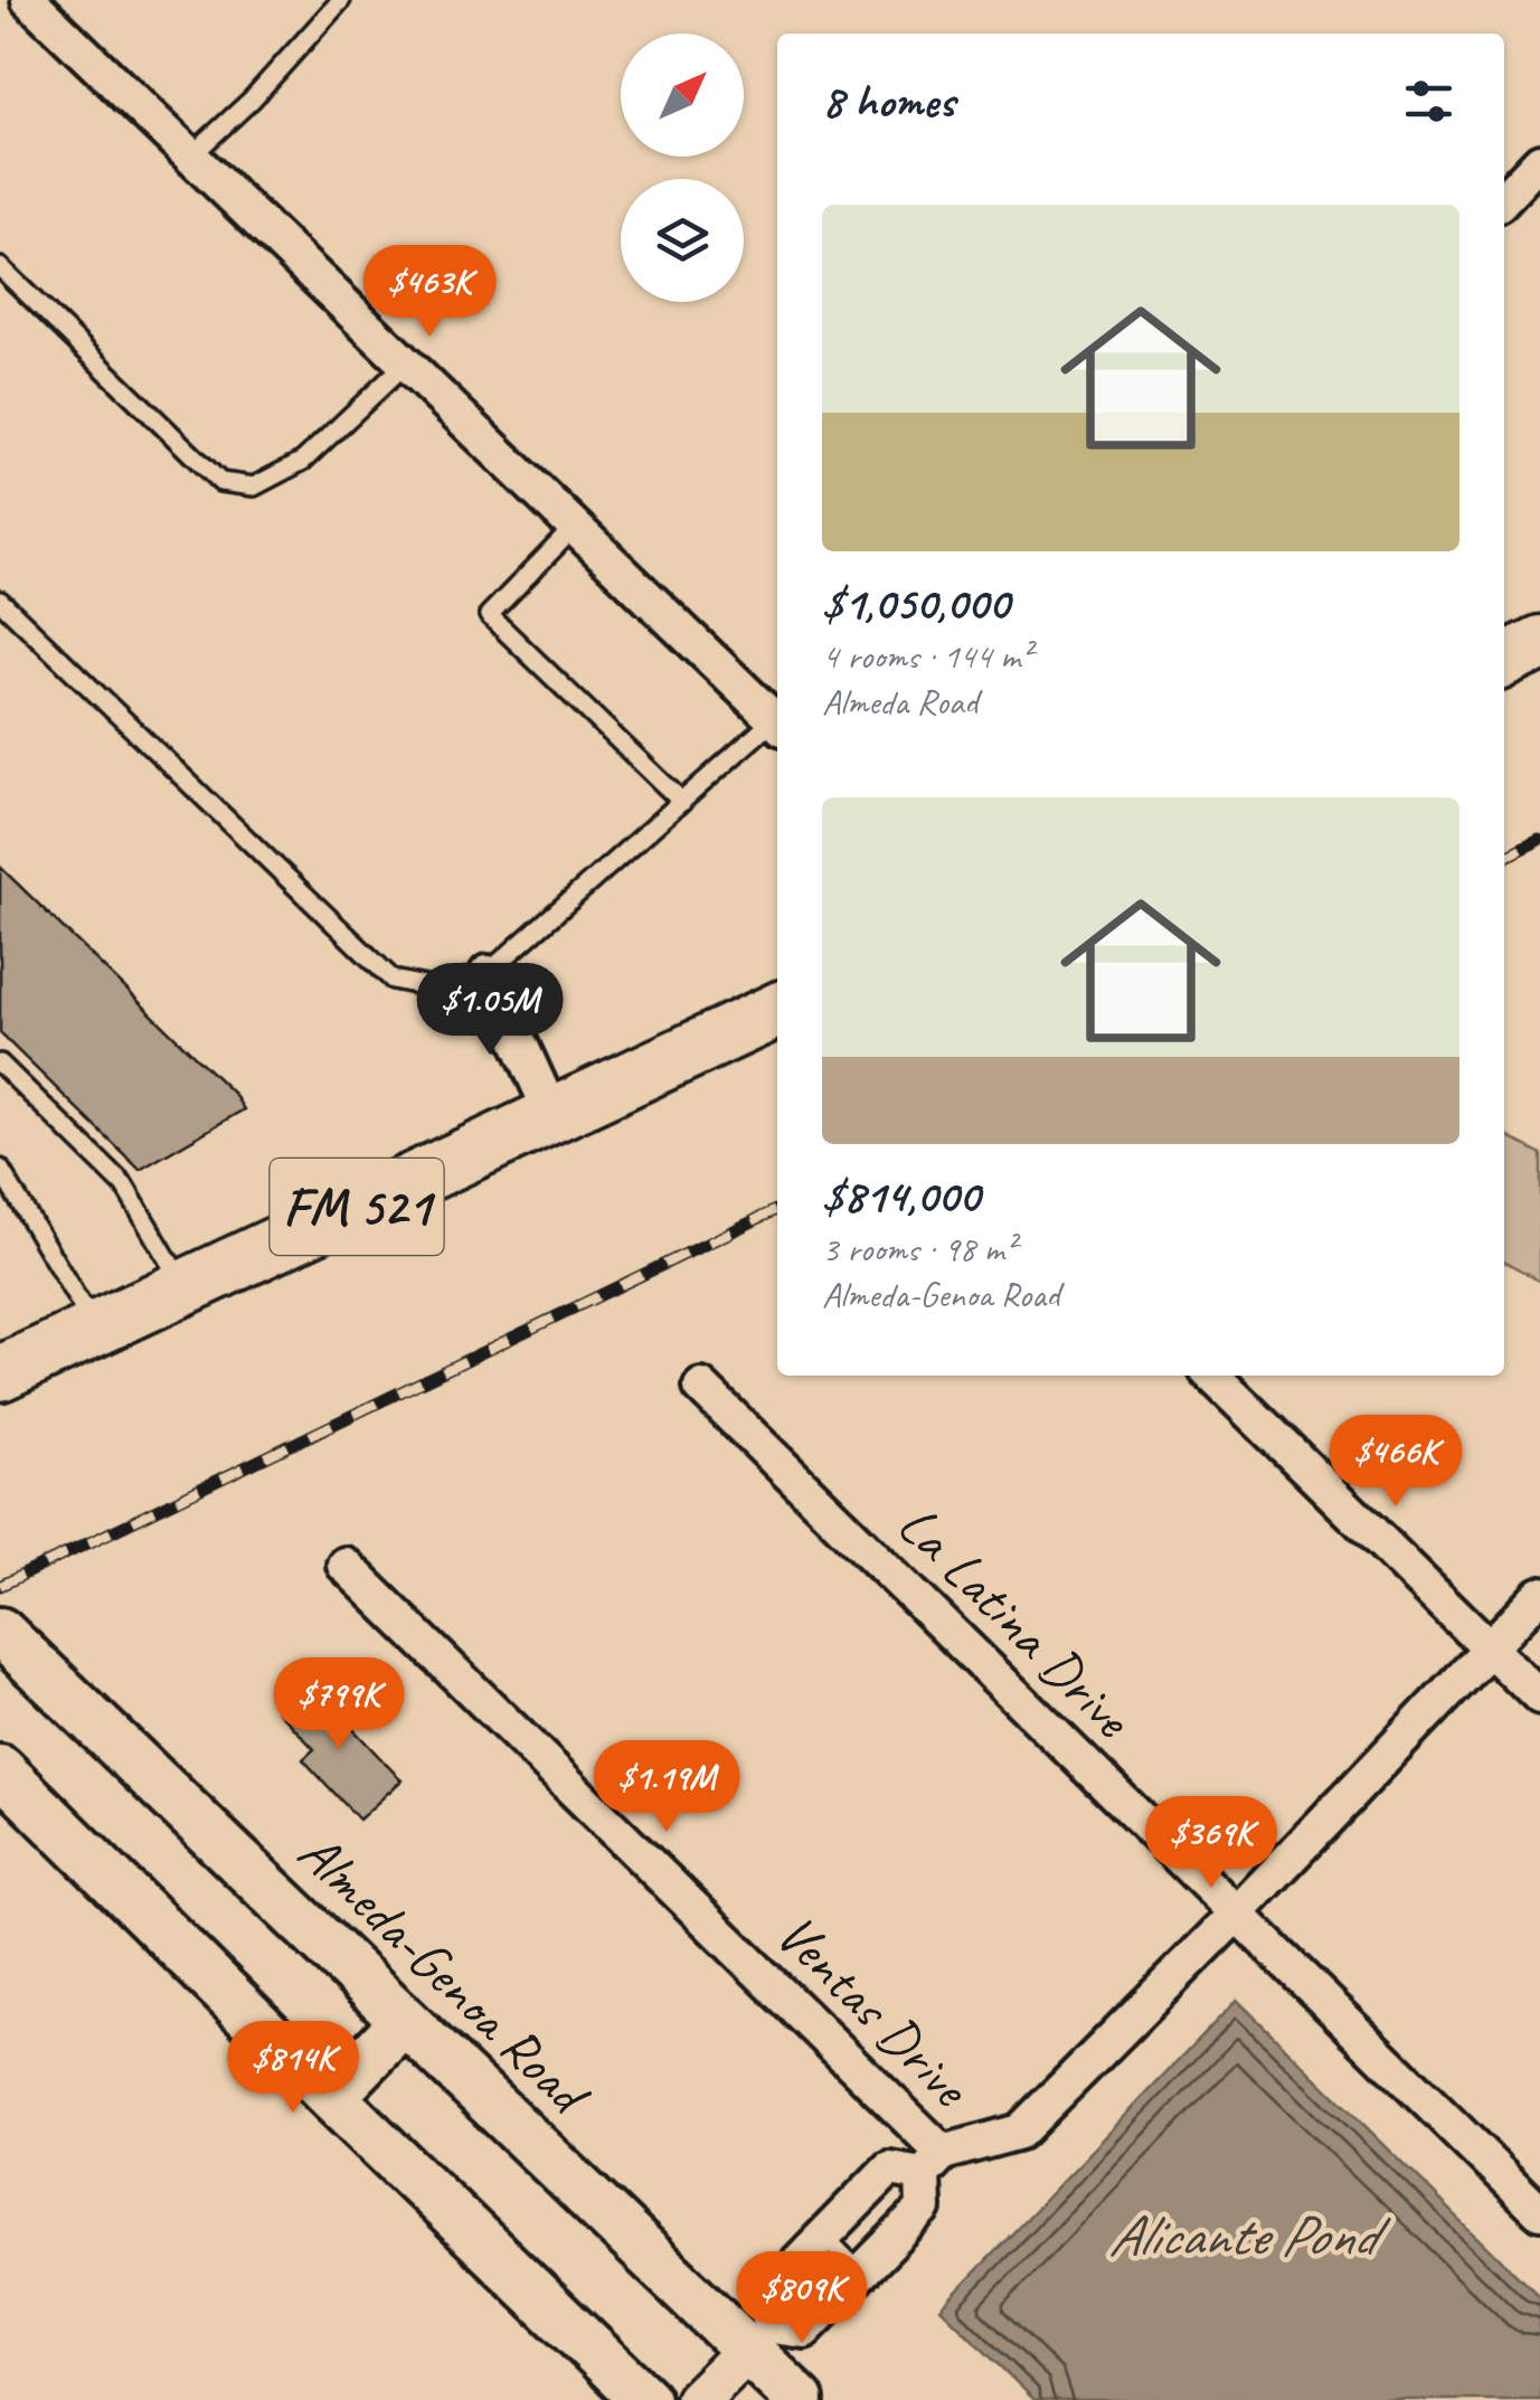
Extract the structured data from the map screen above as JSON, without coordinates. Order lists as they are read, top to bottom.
{
  "streets": {
    "main road": ["FM 521", "Almeda-Genoa Road"],
    "street": ["La Latina Drive", "Ventas Drive"]
  },
  "water": ["Alicante Pond"],
  "north": "top right",
  "page": {
    "heading": "8 homes",
    "list": [
      {
        "name": "$1,050,000",
        "note": "4 rooms · 144 m² · Almeda Road"
      },
      {
        "name": "$814,000",
        "note": "3 rooms · 98 m² · Almeda-Genoa Road"
      }
    ],
    "price": [
      "$463K",
      "$1.05M",
      "$466K",
      "$799K",
      "$1.19M",
      "$369K",
      "$814K",
      "$809K"
    ]
  }
}
